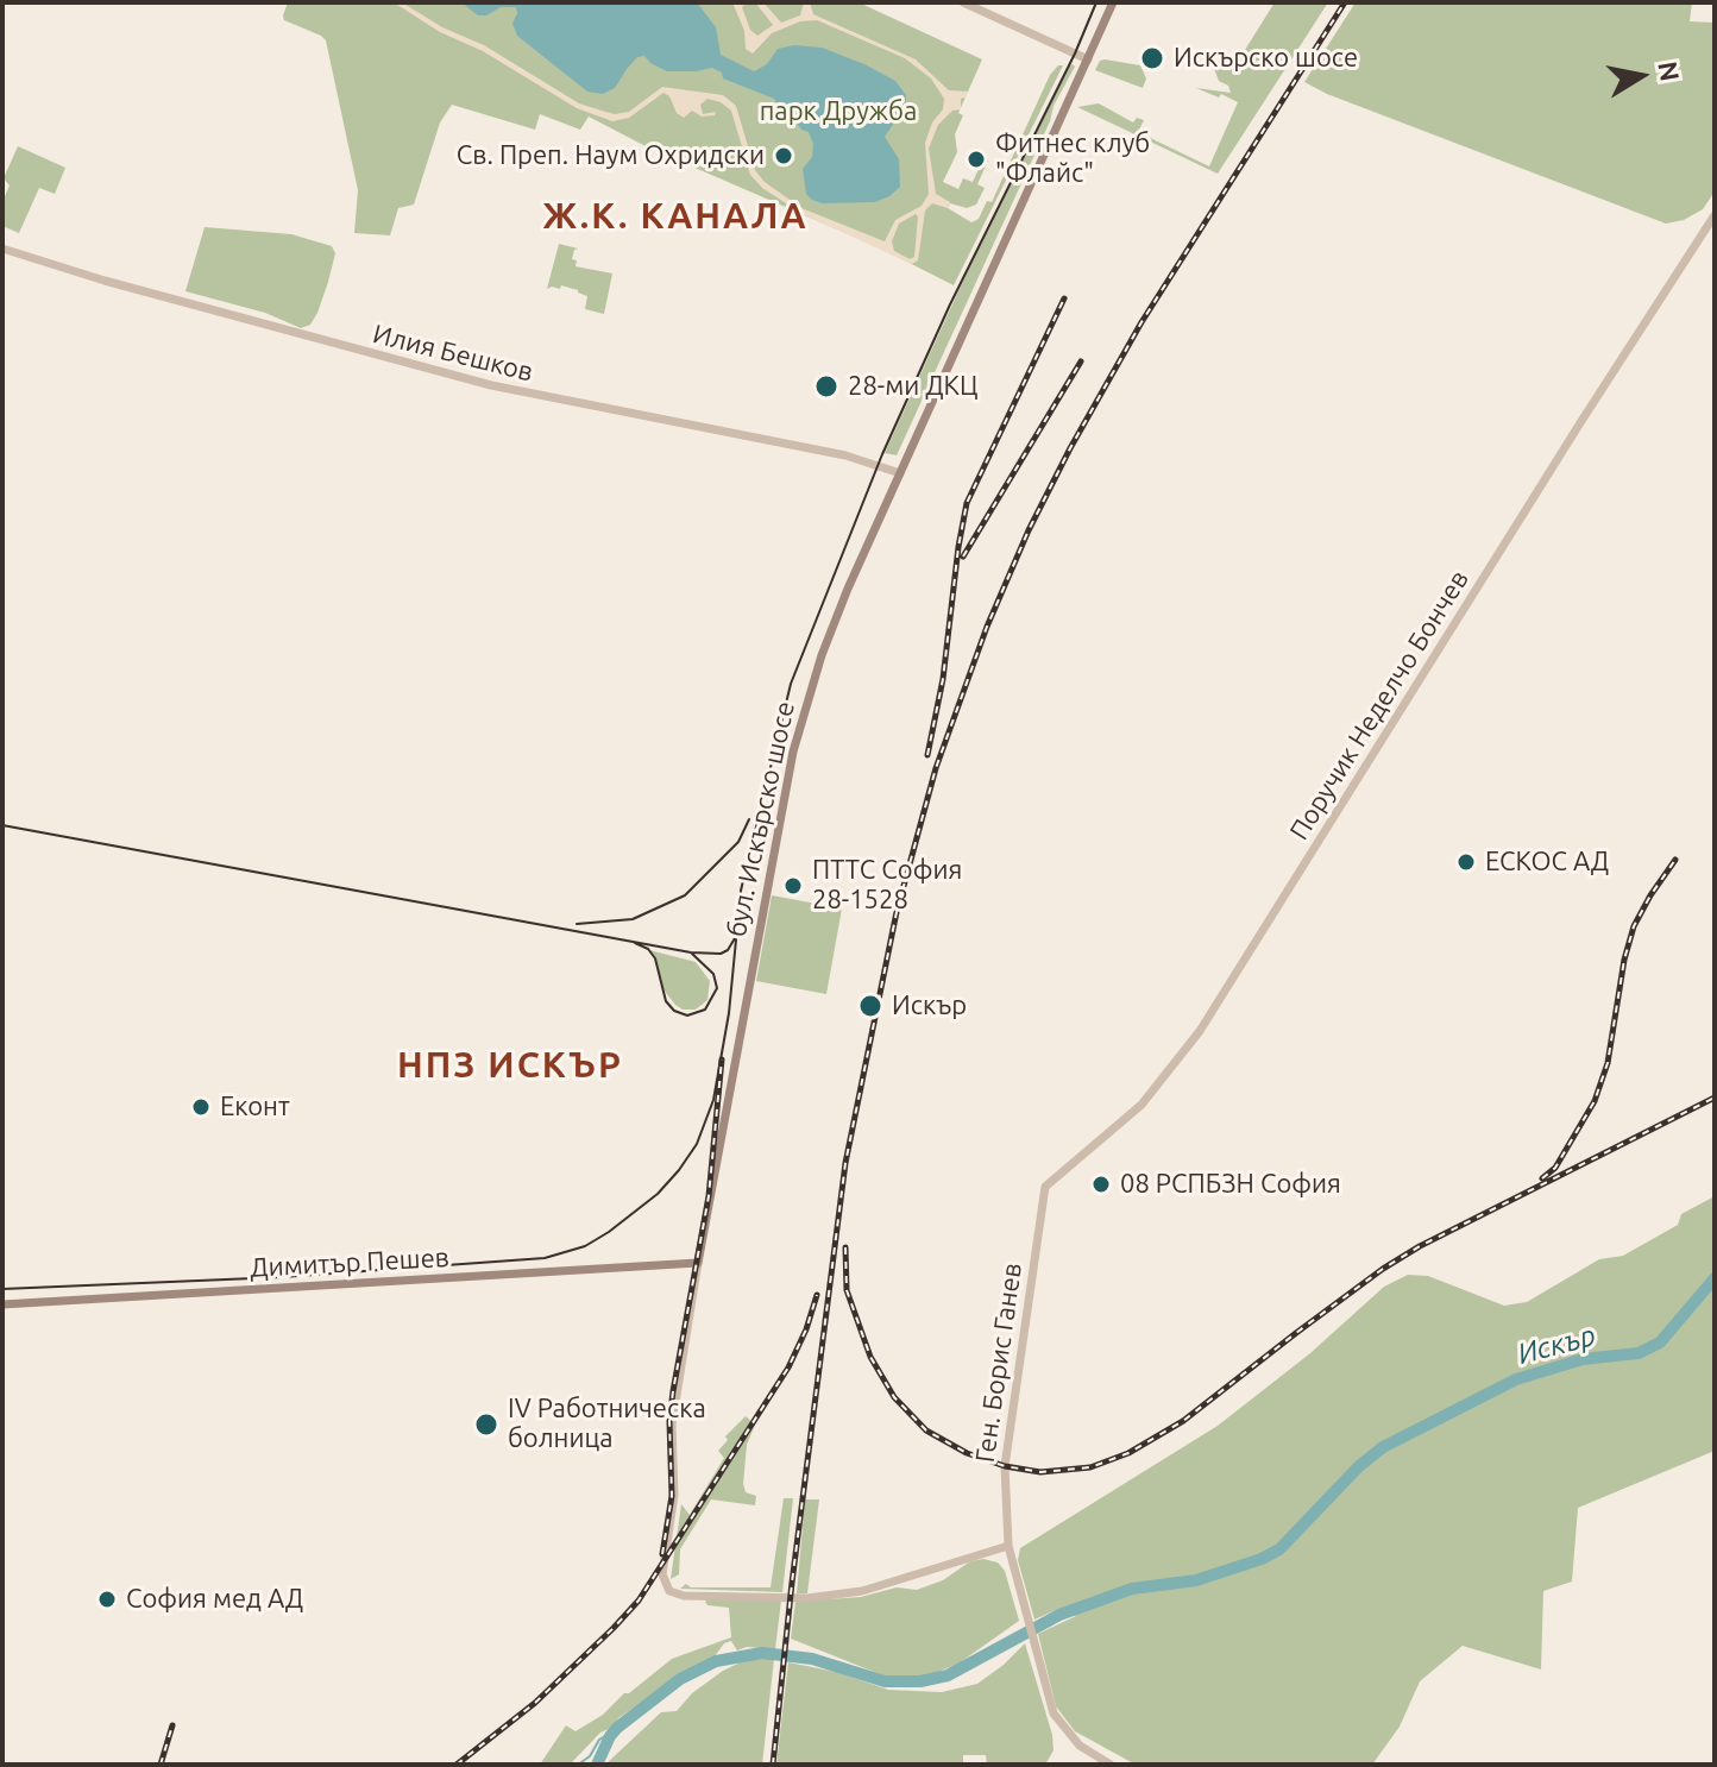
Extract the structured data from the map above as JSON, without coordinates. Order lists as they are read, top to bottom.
{
  "streets": {
    "main road": ["бул. Искърско шосе", "Димитър Пешев"],
    "street": ["Илия Бешков", "Поручик Неделчо Бончев", "Ген. Борис Ганев"]
  },
  "crossings": [
    ["Илия Бешков", "бул. Искърско шосе"],
    ["Поручик Неделчо Бончев", "Ген. Борис Ганев"],
    ["бул. Искърско шосе", "Димитър Пешев"],
    ["бул. Искърско шосе", "Ген. Борис Ганев"]
  ],
  "districts": ["Ж.К. КАНАЛА", "НПЗ ИСКЪР"],
  "water": ["Искър"],
  "parks": ["парк Дружба"],
  "places": [
    "Искърско шосе",
    "Св. Преп. Наум Охридски",
    "Фитнес клуб \"Флайс\"",
    "28-ми ДКЦ",
    "ЕСКОС АД",
    "ПТТС София 28-1528",
    "Искър",
    "Еконт",
    "08 РСПБЗН София",
    "IV Работническа болница",
    "София мед АД"
  ],
  "north": "right"
}
